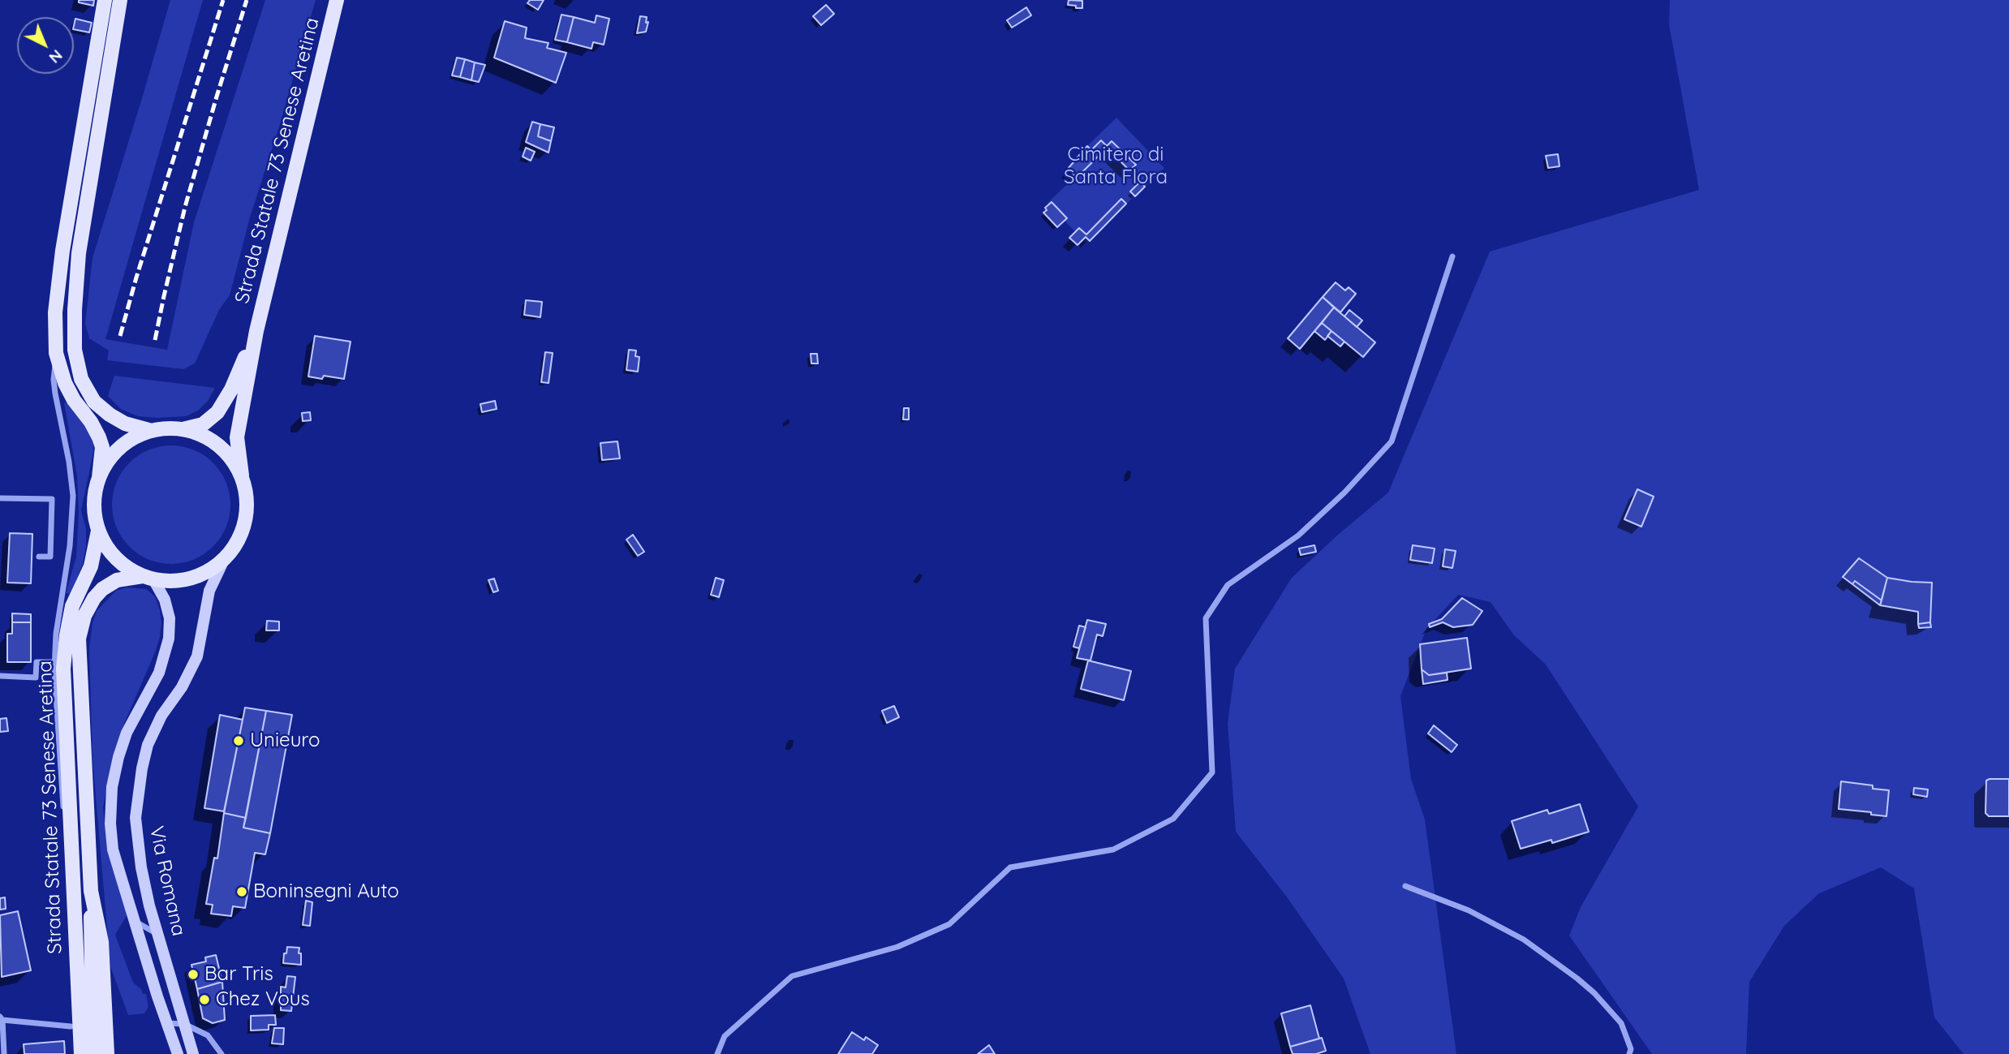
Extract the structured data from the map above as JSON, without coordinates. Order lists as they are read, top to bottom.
{
  "streets": {
    "main road": ["Strada Statale 73 Senese Aretina", "Via Romana"]
  },
  "crossings": [
    ["Strada Statale 73 Senese Aretina", "Via Romana"]
  ],
  "parks": ["Cimitero di Santa Flora"],
  "places": [
    "Unieuro",
    "Boninsegni Auto",
    "Bar Tris",
    "Chez Vous"
  ],
  "north": "bottom right"
}
